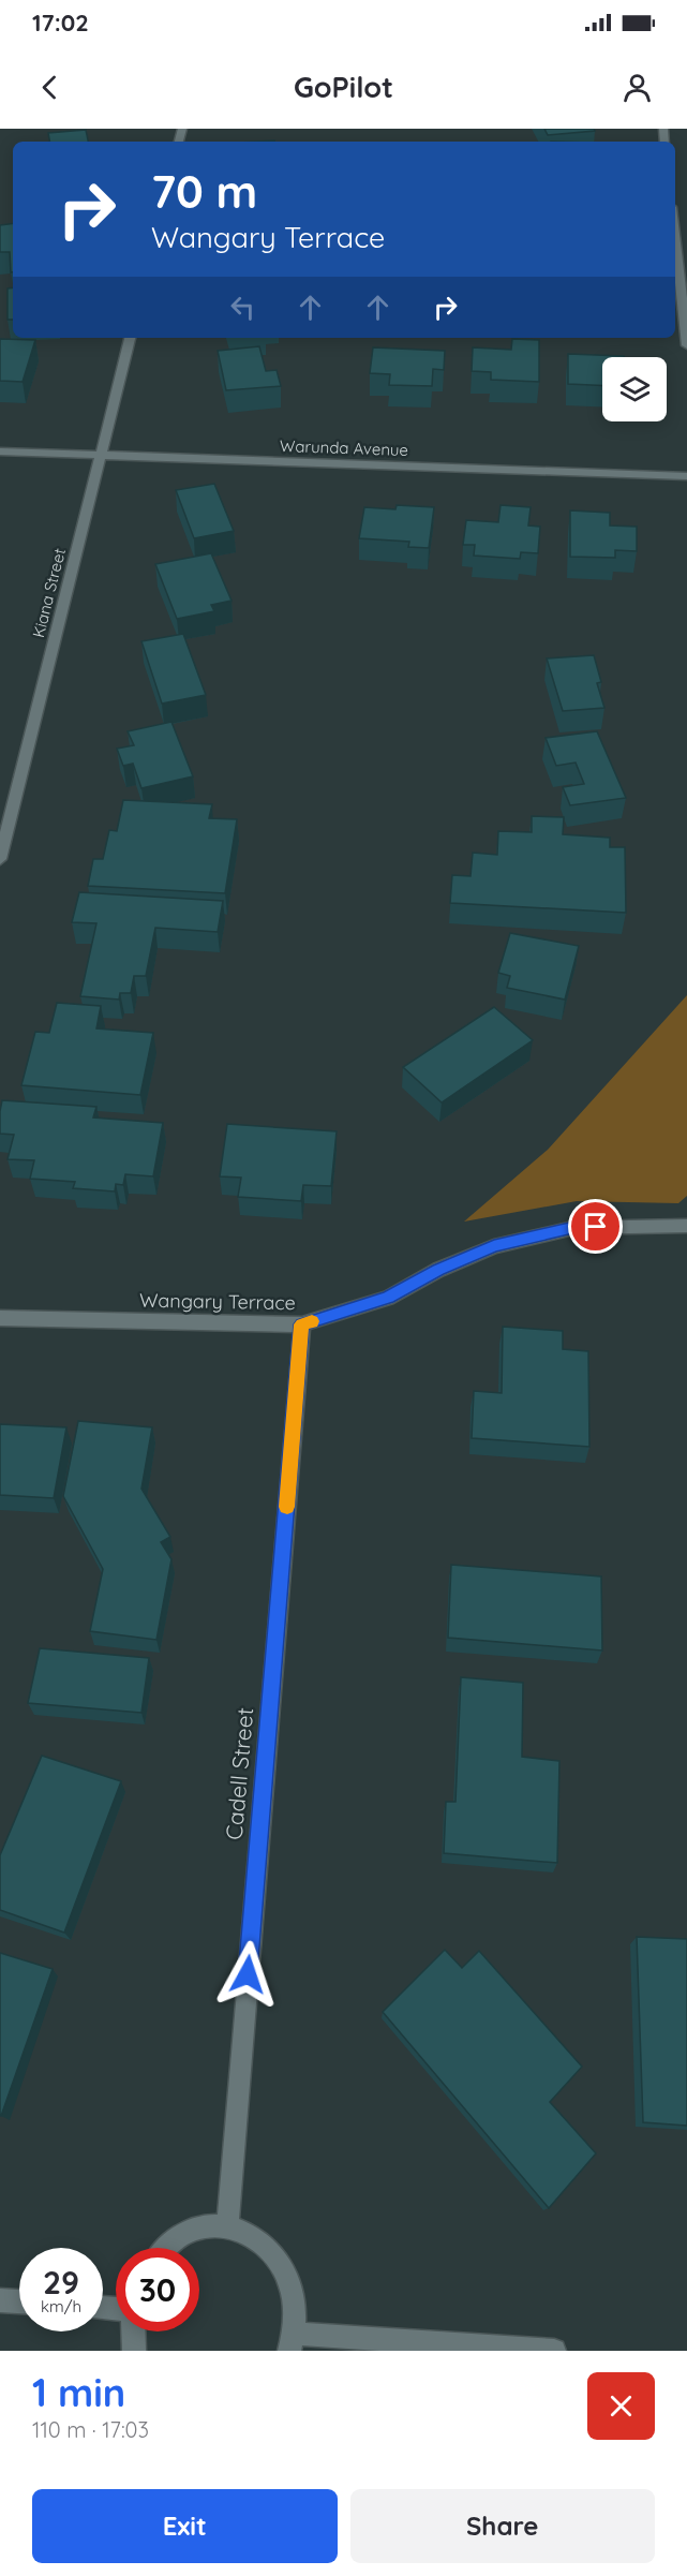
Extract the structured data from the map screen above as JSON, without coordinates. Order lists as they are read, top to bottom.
{
  "streets": {
    "street": [
      "Warunda Avenue",
      "Kiana Street",
      "Wangary Terrace",
      "Cadell Street"
    ]
  },
  "crossings": [
    ["Warunda Avenue", "Kiana Street"],
    ["Wangary Terrace", "Cadell Street"]
  ],
  "page": {
    "status": "17:02",
    "header": "GoPilot",
    "turn": ["70 m", "Wangary Terrace"],
    "speed": "29 km/h",
    "limit": "30",
    "heading": ["1 min", "110 m · 17:03"],
    "buttons": ["Exit", "Share"]
  }
}
